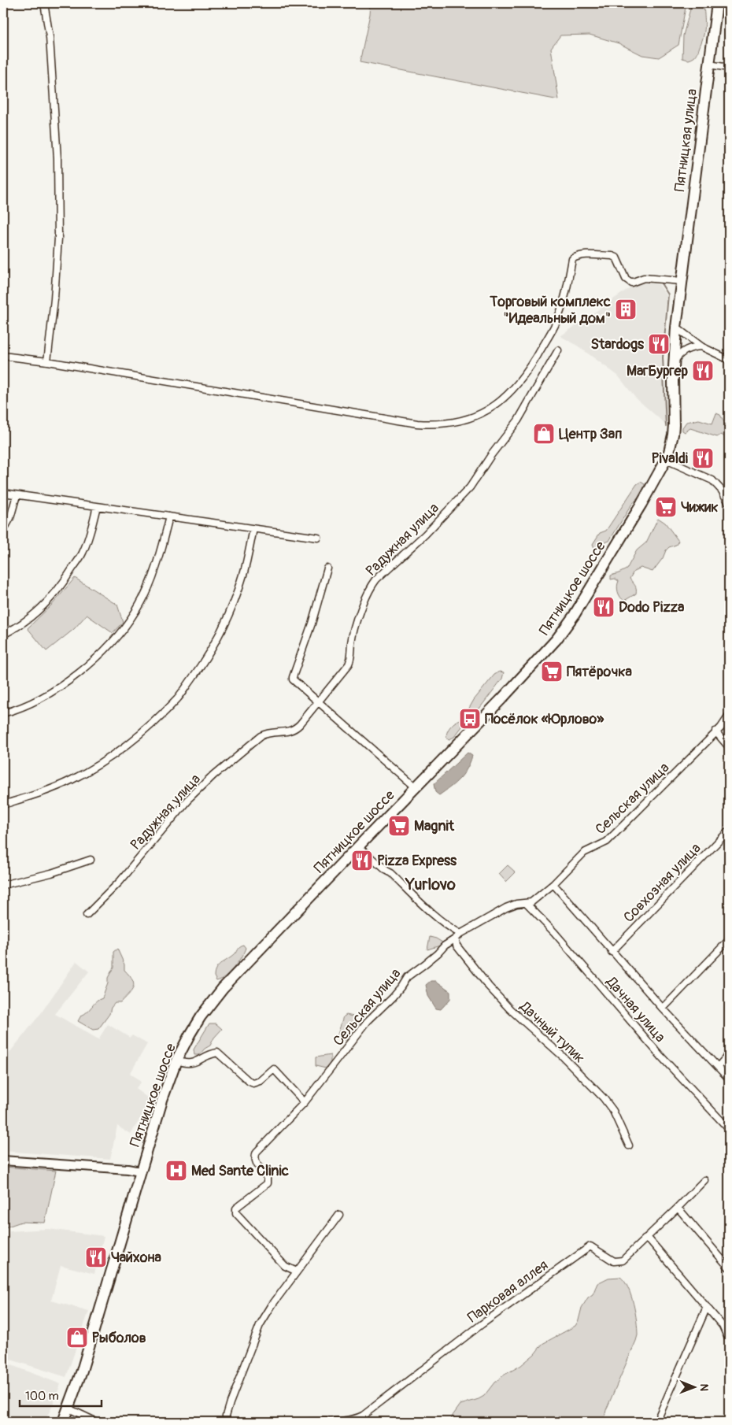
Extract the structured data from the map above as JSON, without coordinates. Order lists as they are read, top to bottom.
{
  "streets": {
    "main road": ["Пятницкая улица", "Пятницкое шоссе"],
    "street": [
      "Радужная улица",
      "Сельская улица",
      "Совхозная улица",
      "Дачная улица",
      "Дачный тупик",
      "Парковая аллея"
    ]
  },
  "crossings": [
    ["Пятницкая улица", "Пятницкое шоссе"],
    ["Сельская улица", "Дачная улица"],
    ["Сельская улица", "Дачный тупик"]
  ],
  "districts": ["Yurlovo"],
  "places": {
    "building": ["Торговый комплекс \"Идеальный дом\""],
    "restaurant": [
      "Stardogs",
      "МагБургер",
      "Pivaldi",
      "Dodo Pizza",
      "Pizza Express",
      "Чайхона"
    ],
    "shop": ["Центр Зап", "Рыболов"],
    "supermarket": ["Чижик", "Пятёрочка", "Magnit"],
    "bus stop": ["Посёлок «Юрлово»"],
    "hospital": ["Med Sante Clinic"]
  },
  "scale_bar": "100 m",
  "north": "right"
}
